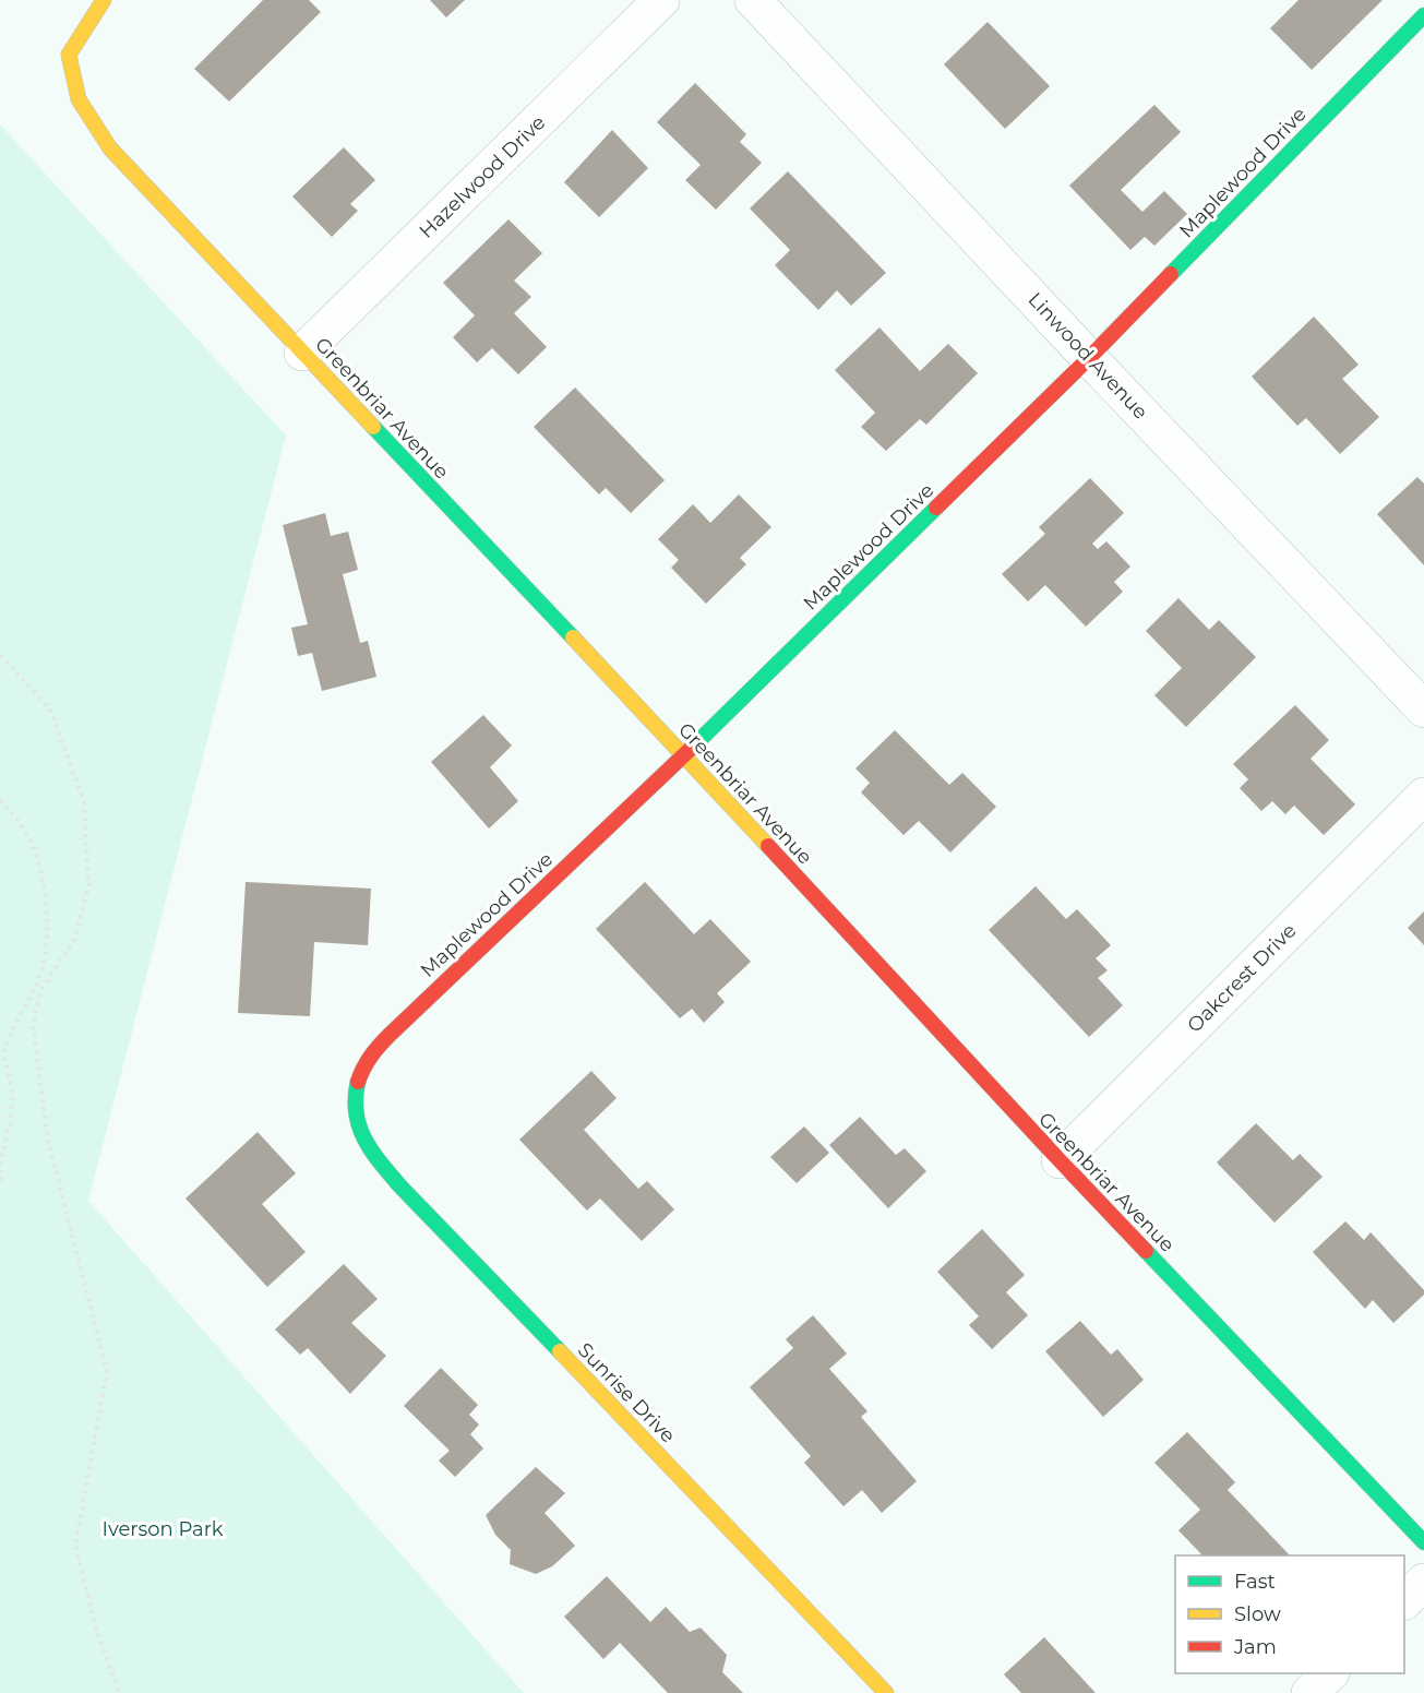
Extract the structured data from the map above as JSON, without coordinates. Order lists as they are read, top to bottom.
{
  "streets": {
    "street": [
      "Maplewood Drive",
      "Hazelwood Drive",
      "Linwood Avenue",
      "Greenbriar Avenue",
      "Oakcrest Drive",
      "Sunrise Drive"
    ]
  },
  "crossings": [
    ["Maplewood Drive", "Linwood Avenue"],
    ["Maplewood Drive", "Greenbriar Avenue"],
    ["Maplewood Drive", "Sunrise Drive"],
    ["Hazelwood Drive", "Greenbriar Avenue"],
    ["Greenbriar Avenue", "Oakcrest Drive"]
  ],
  "parks": ["Iverson Park"],
  "legend": ["Fast", "Slow", "Jam"]
}
